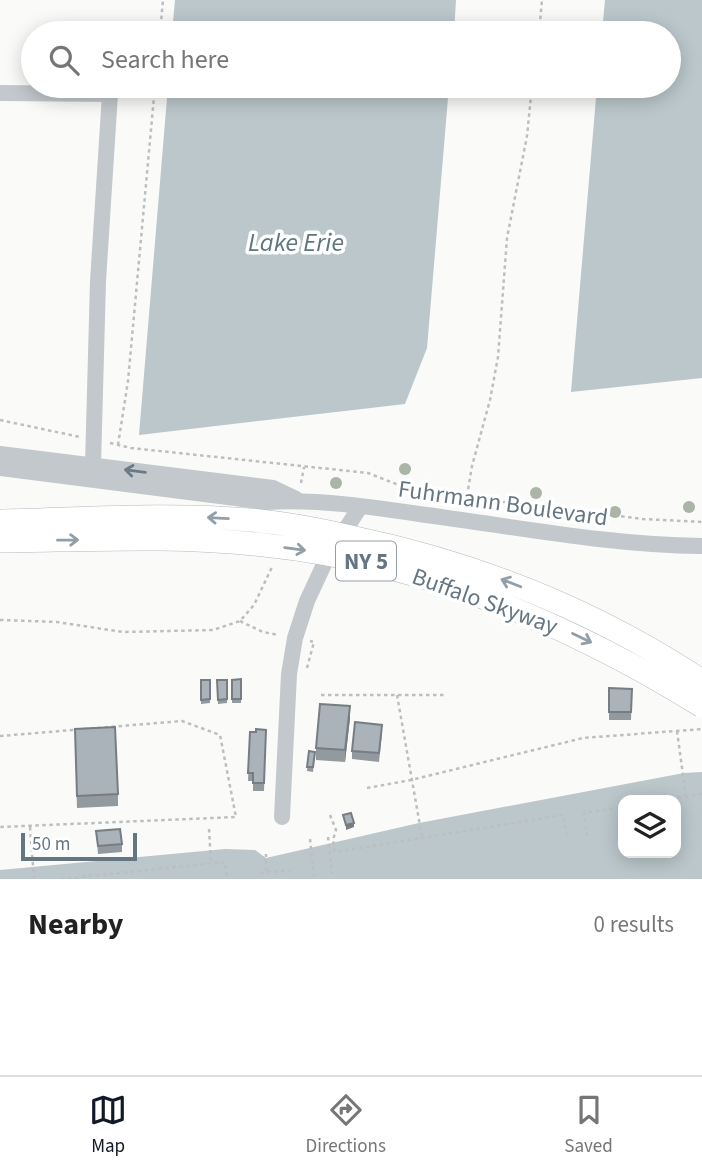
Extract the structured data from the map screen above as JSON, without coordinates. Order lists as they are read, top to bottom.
{
  "streets": {
    "highway": ["NY 5", "Buffalo Skyway"],
    "street": ["Fuhrmann Boulevard"]
  },
  "water": ["Lake Erie"],
  "scale_bar": "50 m",
  "page": {
    "search": "Search here",
    "scale": "50 m",
    "heading": ["Nearby", "0 results"],
    "nav": ["Map", "Directions", "Saved"]
  }
}
